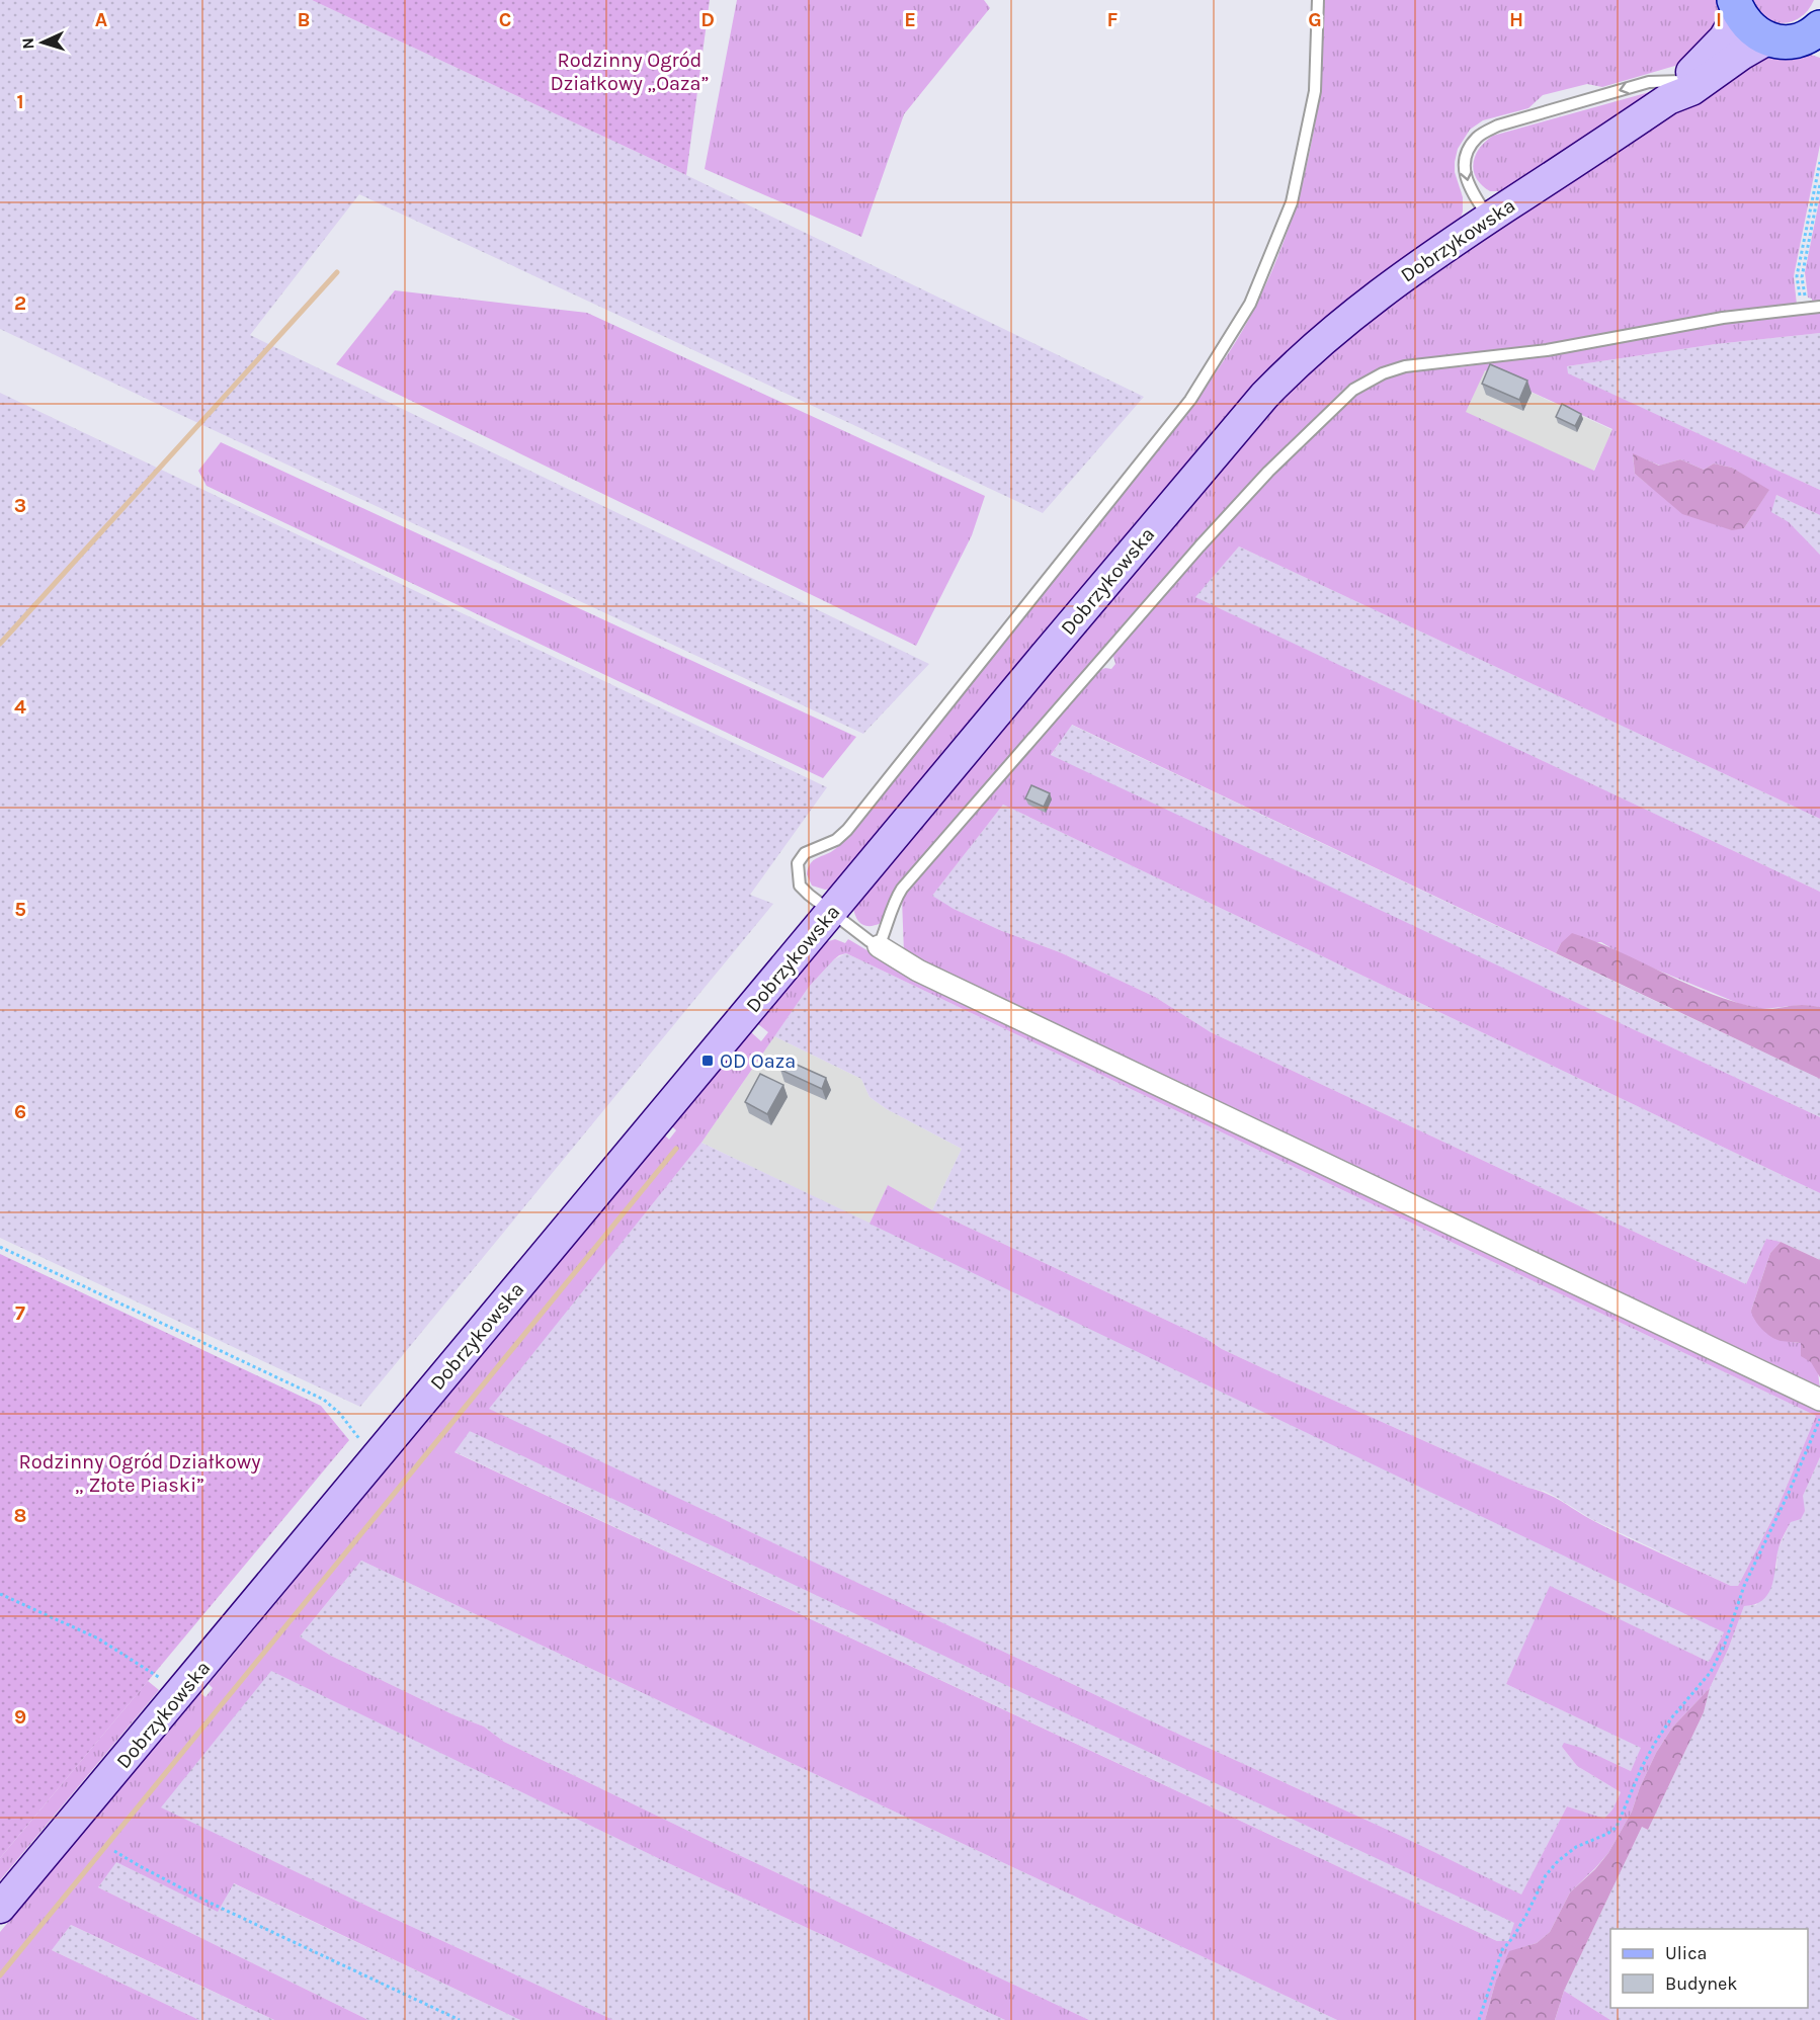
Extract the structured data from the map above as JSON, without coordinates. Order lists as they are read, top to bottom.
{
  "streets": {
    "main road": ["Dobrzykowska"]
  },
  "parks": ["Rodzinny Ogród Działkowy „Oaza”", "Rodzinny Ogród Działkowy „ Złote Piaski”"],
  "places": {
    "transit": ["OD Oaza"]
  },
  "legend": ["Ulica", "Budynek"],
  "north": "left",
  "grid": {
    "columns": [
      "A",
      "B",
      "C",
      "D",
      "E",
      "F",
      "G",
      "H",
      "I"
    ],
    "rows": [
      "1",
      "2",
      "3",
      "4",
      "5",
      "6",
      "7",
      "8",
      "9"
    ]
  }
}
